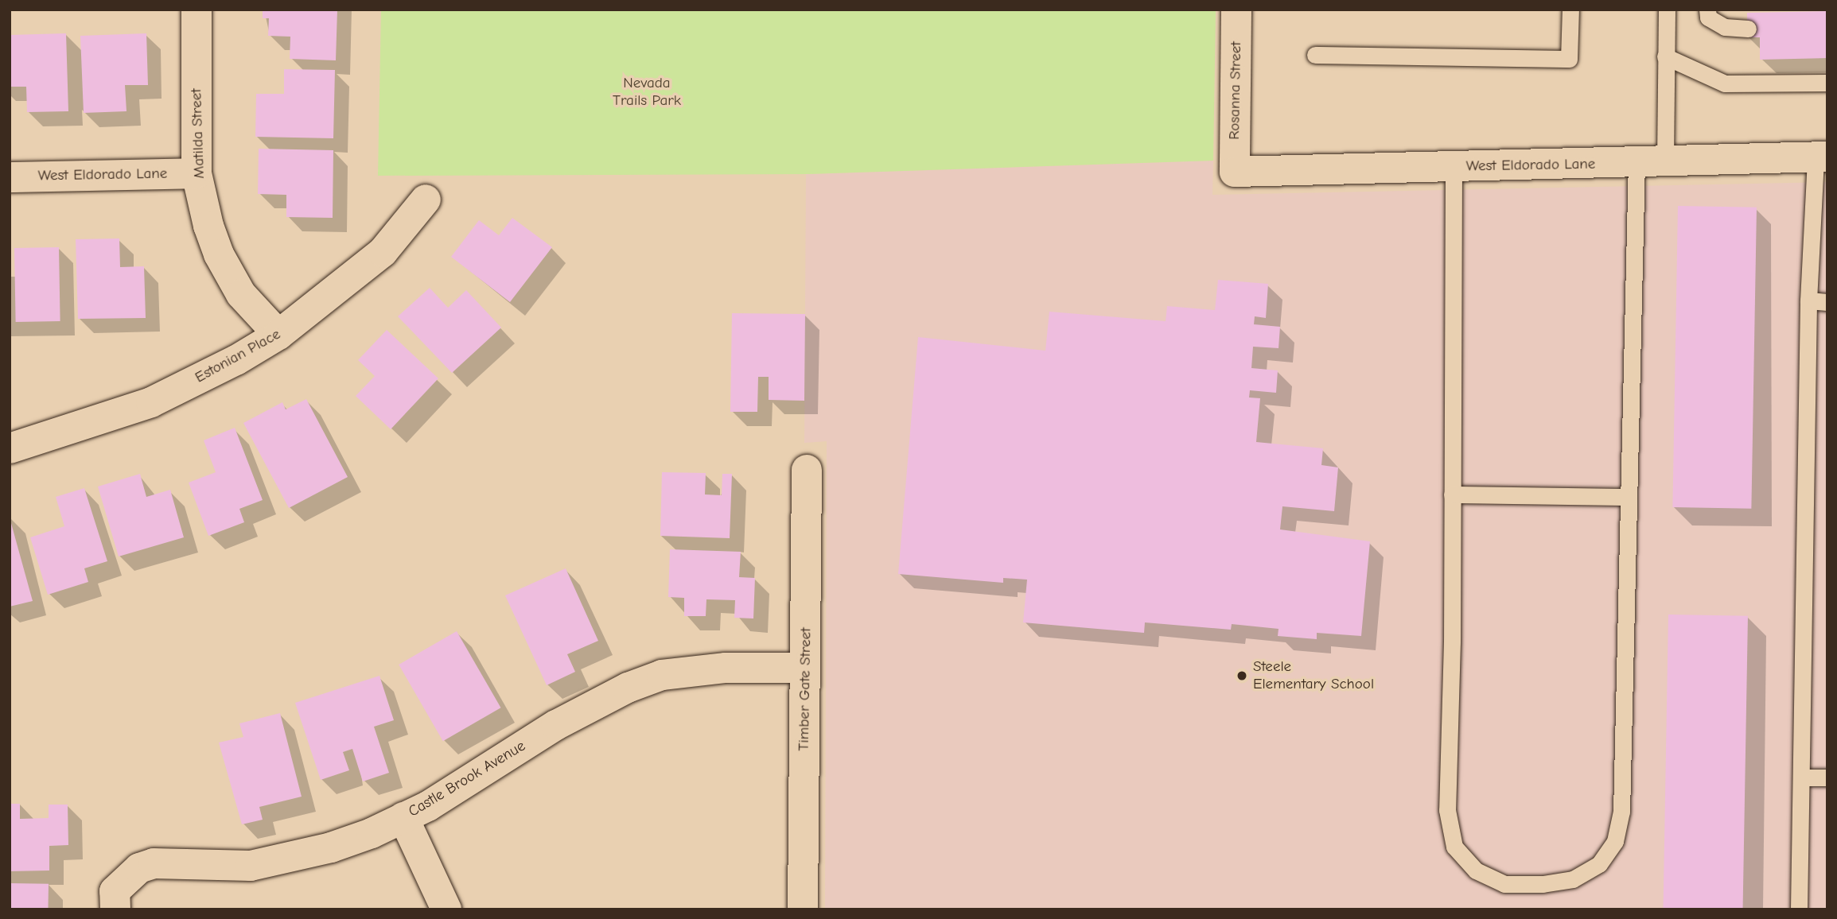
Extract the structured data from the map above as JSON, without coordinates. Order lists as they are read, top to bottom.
{
  "streets": {
    "street": [
      "Rosanna Street",
      "Matilda Street",
      "West Eldorado Lane",
      "Estonian Place",
      "Timber Gate Street",
      "Castle Brook Avenue"
    ]
  },
  "crossings": [
    ["Rosanna Street", "West Eldorado Lane"],
    ["Matilda Street", "West Eldorado Lane"],
    ["Matilda Street", "Estonian Place"],
    ["Timber Gate Street", "Castle Brook Avenue"]
  ],
  "parks": ["Nevada Trails Park"],
  "places": ["Steele Elementary School"]
}
